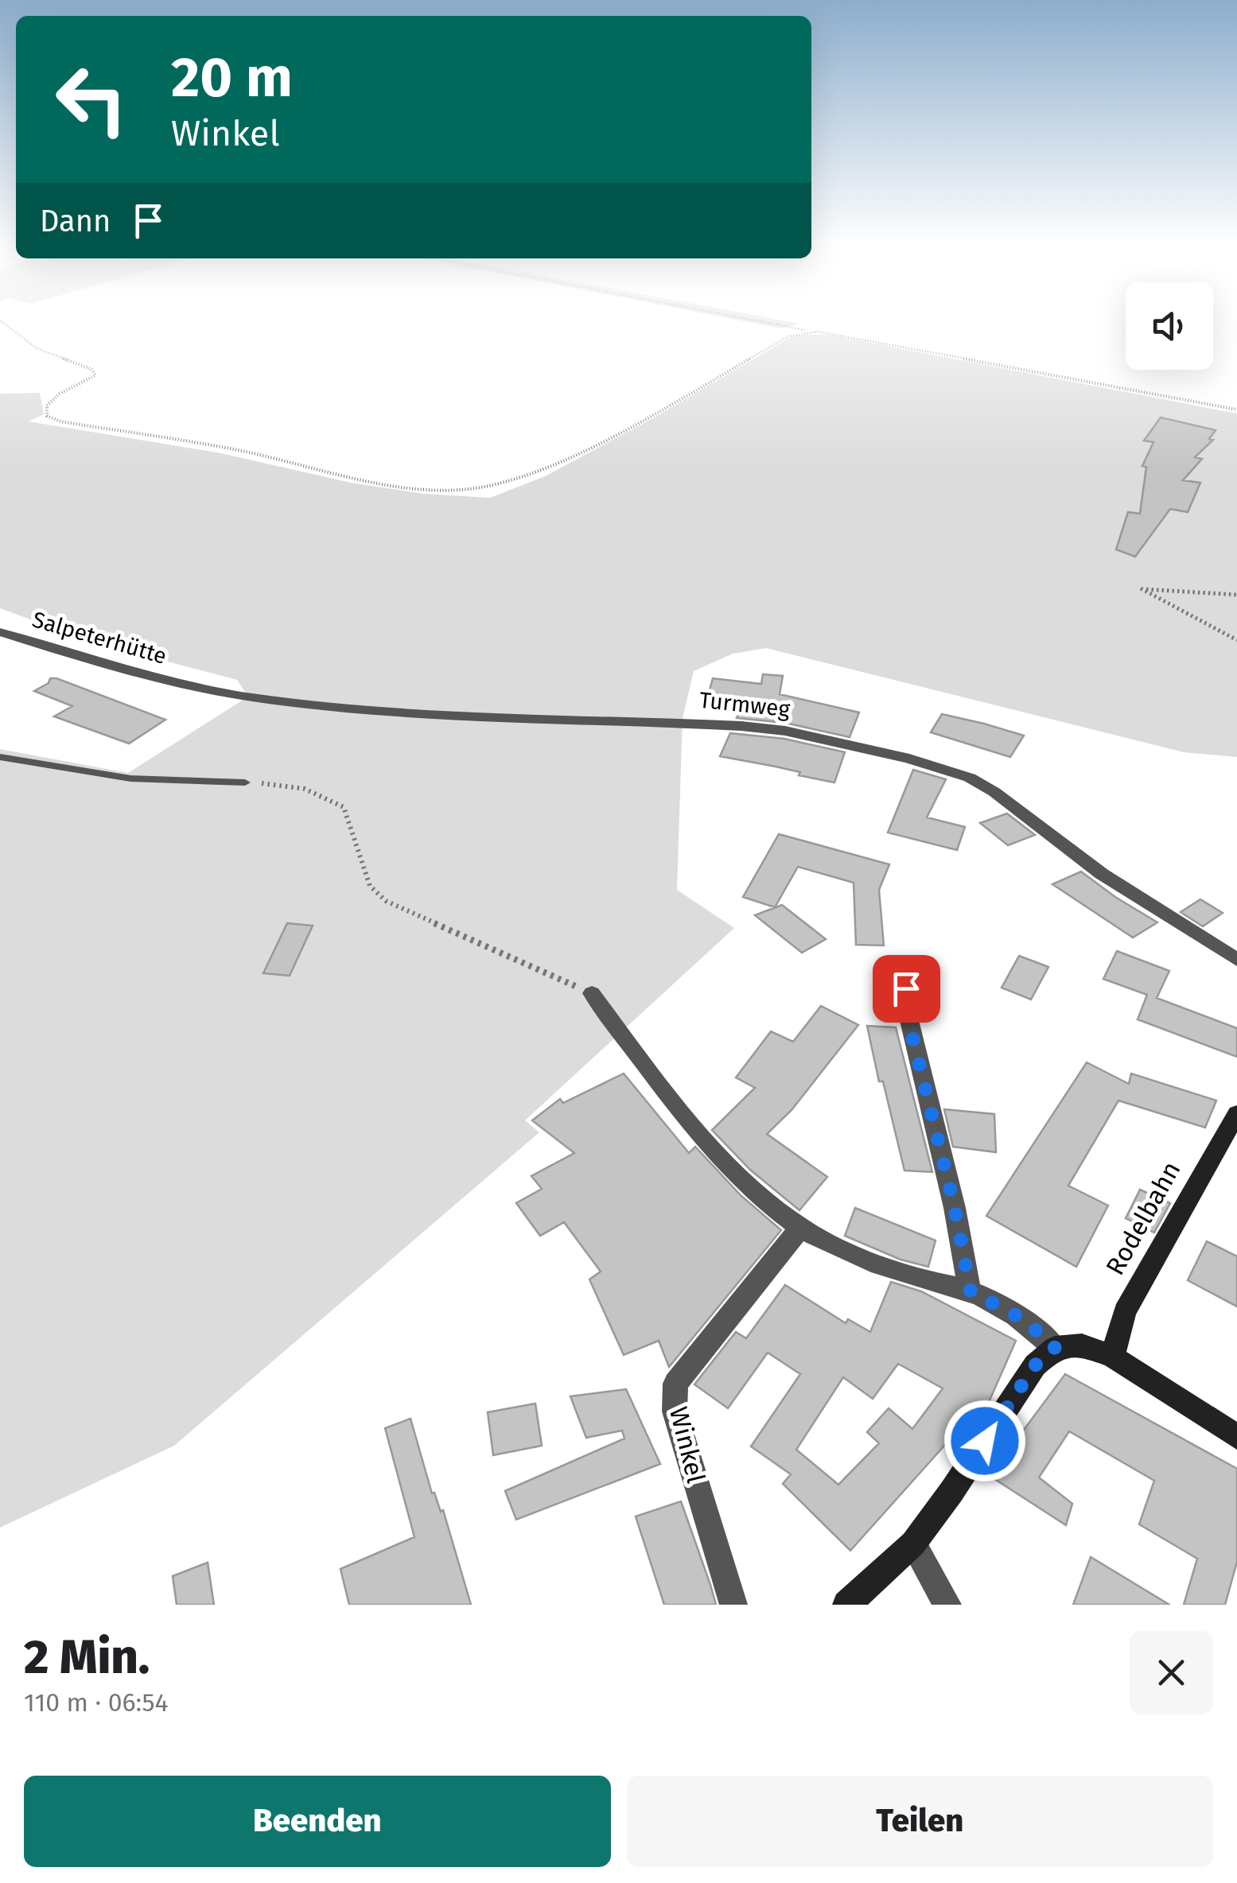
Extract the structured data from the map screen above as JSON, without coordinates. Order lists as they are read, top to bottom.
{
  "streets": {
    "main road": ["Rodelbahn"],
    "street": ["Salpeterhütte", "Turmweg", "Winkel"]
  },
  "crossings": [
    ["Salpeterhütte", "Turmweg"]
  ],
  "page": {
    "turn": ["20 m", "Winkel"],
    "then": "Dann",
    "heading": ["2 Min.", "110 m · 06:54"],
    "buttons": ["Beenden", "Teilen"]
  }
}
